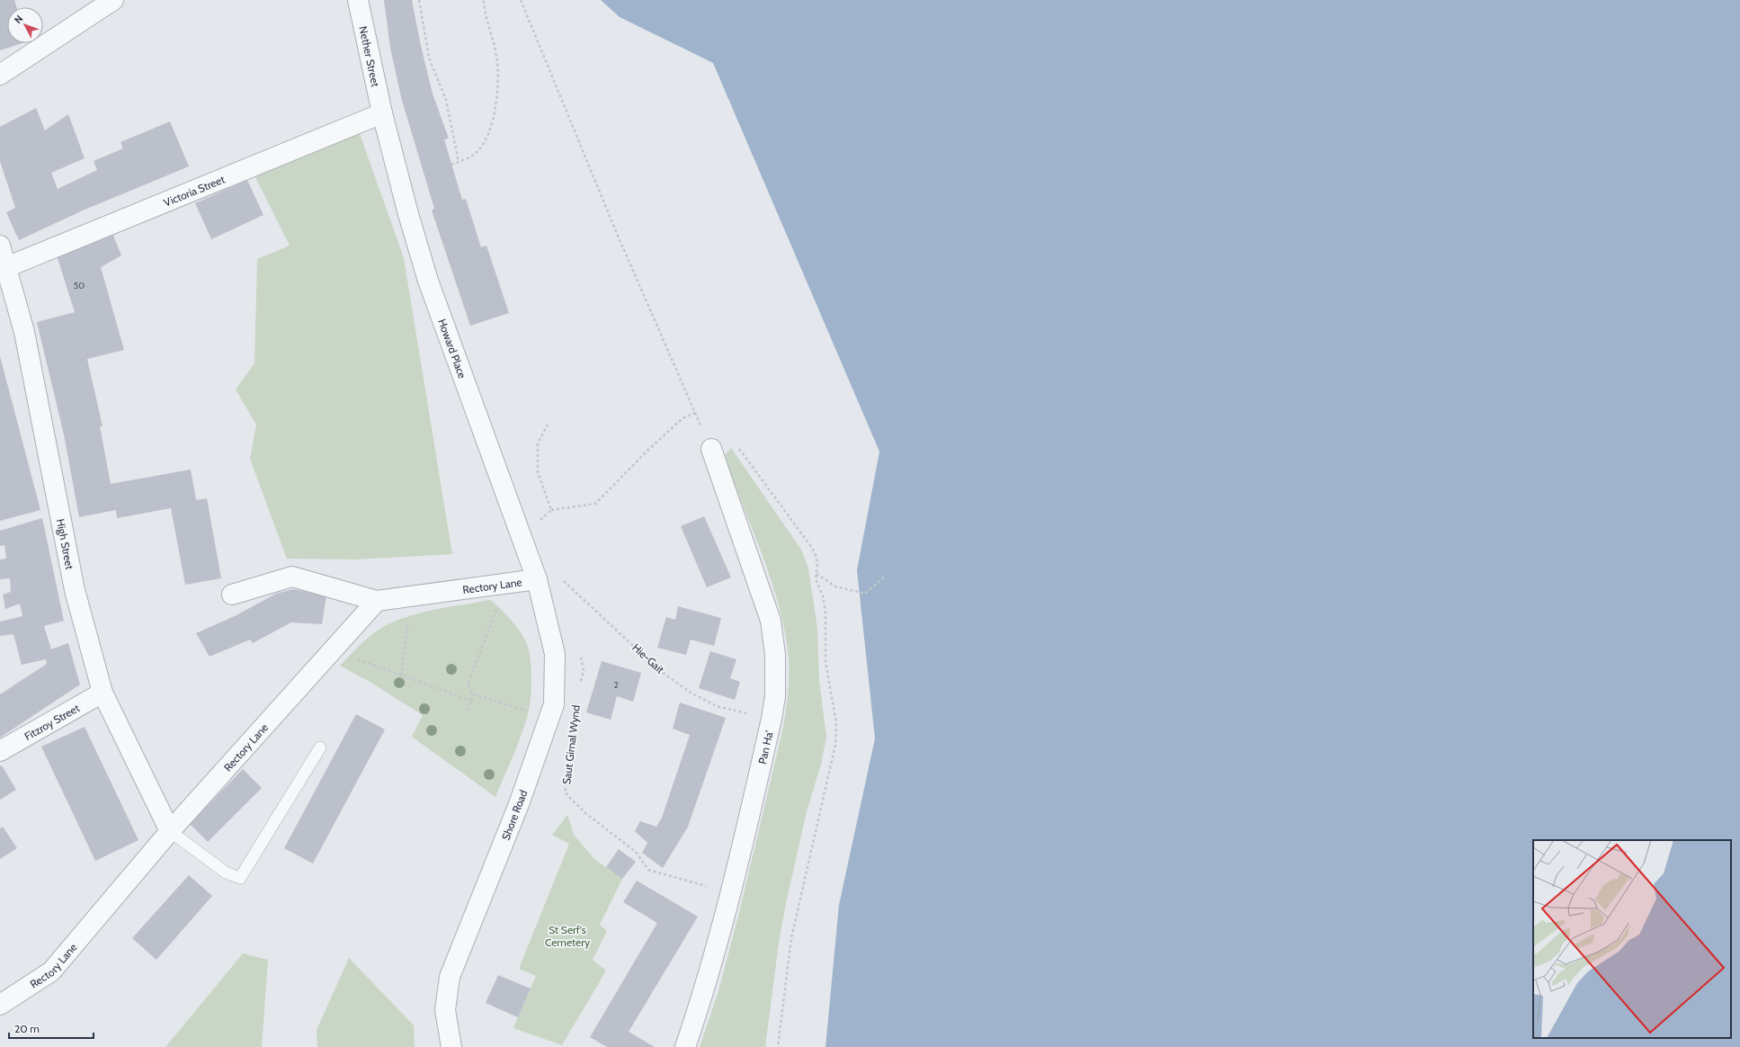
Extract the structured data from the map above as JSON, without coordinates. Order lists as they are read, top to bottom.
{
  "streets": {
    "street": [
      "Nether Street",
      "Victoria Street",
      "Howard Place",
      "High Street",
      "Rectory Lane",
      "Fitzroy Street",
      "Pan Ha'",
      "Shore Road"
    ],
    "path": ["Hie-Gait", "Saut Girnal Wynd"]
  },
  "crossings": [
    ["Nether Street", "Victoria Street"],
    ["Nether Street", "Howard Place"],
    ["Victoria Street", "Howard Place"],
    ["Victoria Street", "High Street"],
    ["Howard Place", "Rectory Lane"],
    ["Howard Place", "Shore Road"],
    ["High Street", "Rectory Lane"],
    ["High Street", "Fitzroy Street"],
    ["Rectory Lane", "Shore Road"],
    ["Hie-Gait", "Pan Ha'"],
    ["Saut Girnal Wynd", "Pan Ha'"]
  ],
  "parks": ["St Serf's Cemetery"],
  "house_numbers": ["50", "2"],
  "scale_bar": "20 m",
  "north": "top left"
}
